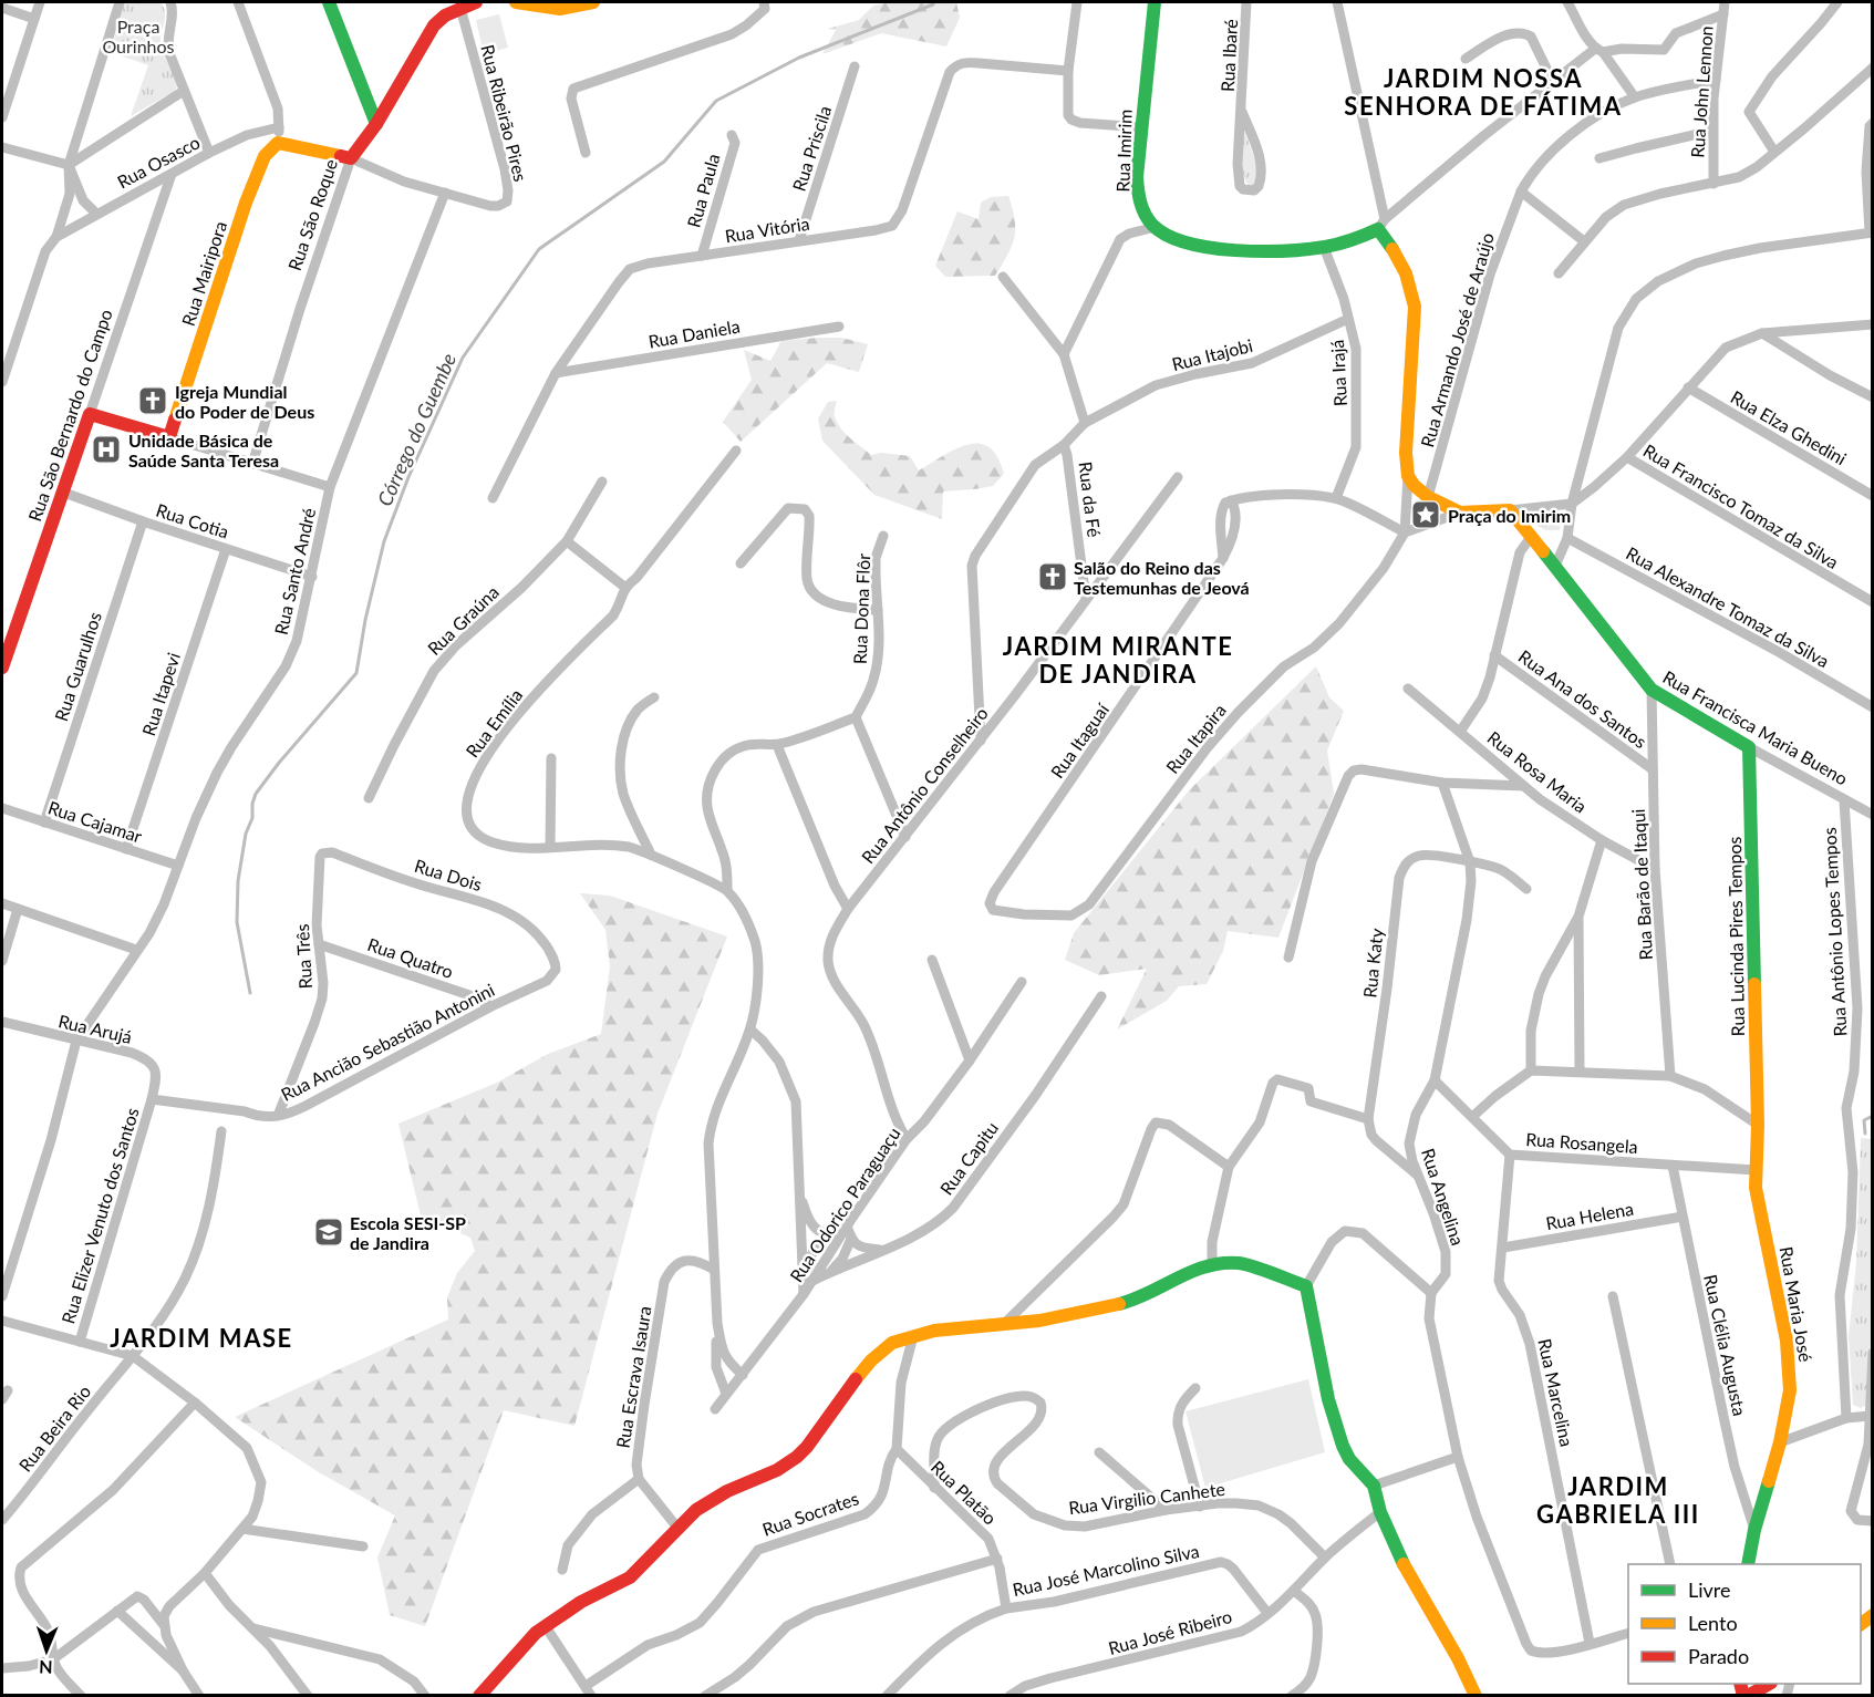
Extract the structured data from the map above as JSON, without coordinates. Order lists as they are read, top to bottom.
{
  "streets": {
    "street": [
      "Rua Ibaré",
      "Rua John Lennon",
      "Rua Ribeirão Pires",
      "Rua Priscila",
      "Rua Imirim",
      "Rua Osasco",
      "Rua Paula",
      "Rua São Roque",
      "Rua Vitória",
      "Rua Mairipora",
      "Rua Daniela",
      "Rua Armando José de Araújo",
      "Rua Itajobi",
      "Rua Irajá",
      "Rua São Bernardo do Campo",
      "Rua Elza Ghedini",
      "Rua da Fé",
      "Rua Francisco Tomaz da Silva",
      "Rua Cotia",
      "Rua Santo André",
      "Rua Alexandre Tomaz da Silva",
      "Rua Dona Flôr",
      "Rua Graúna",
      "Rua Guarulhos",
      "Rua Itapevi",
      "Rua Ana dos Santos",
      "Rua Emília",
      "Rua Francisca Maria Bueno",
      "Rua Itapira",
      "Rua Itaguaí",
      "Rua Rosa Maria",
      "Rua Antônio Conselheiro",
      "Rua Cajamar",
      "Rua Dois",
      "Rua Barão de Itaqui",
      "Rua Antônio Lopes Tempos",
      "Rua Lucinda Pires Tempos",
      "Rua Três",
      "Rua Quatro",
      "Rua Katy",
      "Rua Arujá",
      "Rua Ancião Sebastião Antonini",
      "Rua Rosangela",
      "Rua Capitu",
      "Rua Angelina",
      "Rua Odorico Paraguaçu",
      "Rua Elizer Venuto dos Santos",
      "Rua Helena",
      "Rua Maria José",
      "Rua Clélia Augusta",
      "Rua Escrava Isaura",
      "Rua Marcelina",
      "Rua Beira Rio",
      "Rua Platão",
      "Rua Virgilio Canhete",
      "Rua Socrates",
      "Rua José Marcolino Silva",
      "Rua José Ribeiro"
    ]
  },
  "crossings": [
    ["Rua John Lennon", "Rua Armando José de Araújo"],
    ["Rua Ribeirão Pires", "Rua São Roque"],
    ["Rua Ribeirão Pires", "Rua Santo André"],
    ["Rua Priscila", "Rua Vitória"],
    ["Rua Osasco", "Rua Mairipora"],
    ["Rua Osasco", "Rua São Bernardo do Campo"],
    ["Rua Paula", "Rua Vitória"],
    ["Rua Vitória", "Rua Daniela"],
    ["Rua Itajobi", "Rua Irajá"],
    ["Rua Itajobi", "Rua da Fé"],
    ["Rua Itajobi", "Rua Antônio Conselheiro"],
    ["Rua Irajá", "Rua Itaguaí"],
    ["Rua São Bernardo do Campo", "Rua Cotia"],
    ["Rua da Fé", "Rua Antônio Conselheiro"],
    ["Rua Cotia", "Rua Santo André"],
    ["Rua Cotia", "Rua Guarulhos"],
    ["Rua Cotia", "Rua Itapevi"],
    ["Rua Santo André", "Rua Cajamar"],
    ["Rua Santo André", "Rua Arujá"],
    ["Rua Guarulhos", "Rua Cajamar"],
    ["Rua Itapevi", "Rua Cajamar"],
    ["Rua Ana dos Santos", "Rua Barão de Itaqui"],
    ["Rua Francisca Maria Bueno", "Rua Barão de Itaqui"],
    ["Rua Francisca Maria Bueno", "Rua Antônio Lopes Tempos"],
    ["Rua Francisca Maria Bueno", "Rua Lucinda Pires Tempos"],
    ["Rua Itapira", "Rua Itaguaí"],
    ["Rua Rosa Maria", "Rua Barão de Itaqui"],
    ["Rua Antônio Conselheiro", "Rua Odorico Paraguaçu"],
    ["Rua Dois", "Rua Três"],
    ["Rua Dois", "Rua Ancião Sebastião Antonini"],
    ["Rua Lucinda Pires Tempos", "Rua Maria José"],
    ["Rua Três", "Rua Quatro"],
    ["Rua Três", "Rua Ancião Sebastião Antonini"],
    ["Rua Quatro", "Rua Ancião Sebastião Antonini"],
    ["Rua Katy", "Rua Angelina"],
    ["Rua Arujá", "Rua Ancião Sebastião Antonini"],
    ["Rua Arujá", "Rua Elizer Venuto dos Santos"],
    ["Rua Ancião Sebastião Antonini", "Rua Elizer Venuto dos Santos"],
    ["Rua Rosangela", "Rua Angelina"],
    ["Rua Rosangela", "Rua Maria José"],
    ["Rua Rosangela", "Rua Clélia Augusta"],
    ["Rua Rosangela", "Rua Marcelina"],
    ["Rua Capitu", "Rua Odorico Paraguaçu"],
    ["Rua Helena", "Rua Clélia Augusta"],
    ["Rua Helena", "Rua Marcelina"],
    ["Rua Maria José", "Rua Clélia Augusta"],
    ["Rua Platão", "Rua Virgilio Canhete"],
    ["Rua Platão", "Rua Socrates"],
    ["Rua Platão", "Rua José Marcolino Silva"],
    ["Rua Virgilio Canhete", "Rua José Ribeiro"],
    ["Rua José Marcolino Silva", "Rua José Ribeiro"]
  ],
  "districts": [
    "JARDIM NOSSA SENHORA DE FÁTIMA",
    "JARDIM MIRANTE DE JANDIRA",
    "JARDIM MASE",
    "JARDIM GABRIELA III"
  ],
  "water": ["Córrego do Guembe"],
  "parks": ["Praça Ourinhos"],
  "places": {
    "church": ["Igreja Mundial do Poder de Deus", "Salão do Reino das Testemunhas de Jeová"],
    "hospital": ["Unidade Básica de Saúde Santa Teresa"],
    "place": ["Praça do Imirim"],
    "school or university": ["Escola SESI-SP de Jandira"]
  },
  "legend": ["Livre", "Lento", "Parado"],
  "north": "bottom"
}
